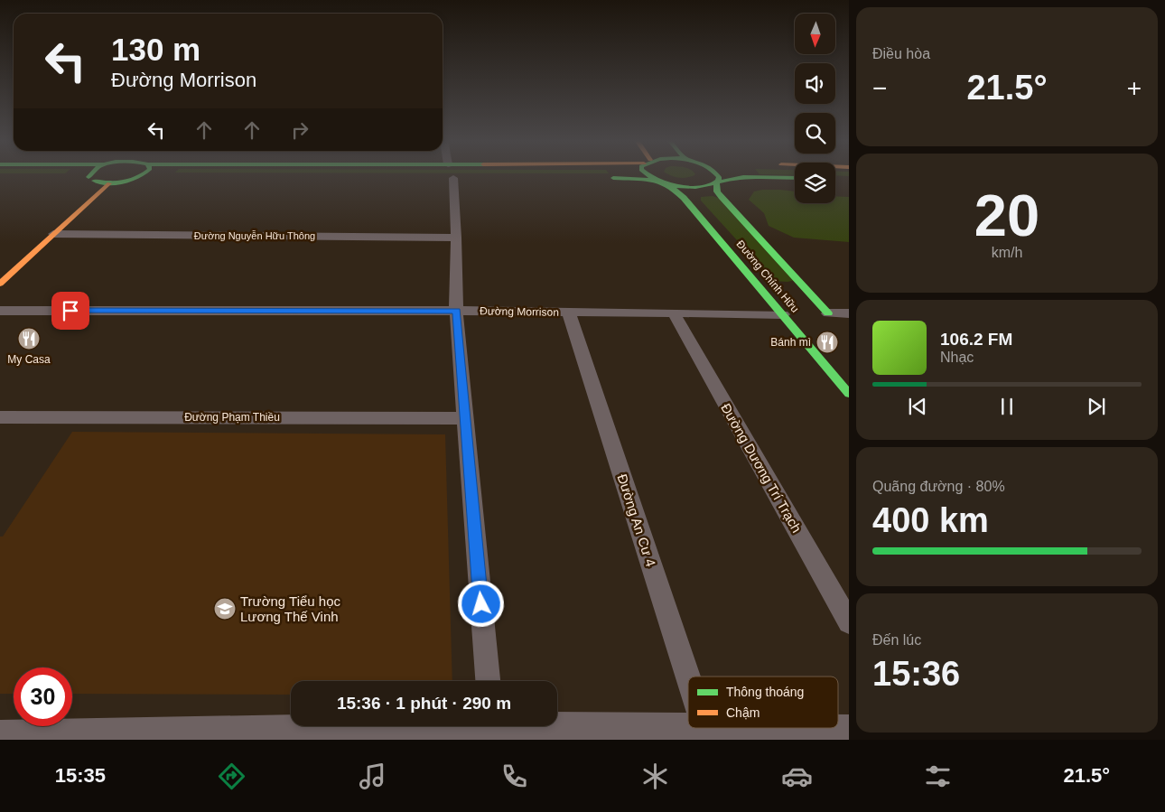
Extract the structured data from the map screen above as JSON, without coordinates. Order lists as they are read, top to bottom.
{
  "streets": {
    "main road": ["Đường Chính Hữu"],
    "street": [
      "Đường Nguyễn Hữu Thông",
      "Đường Morrison",
      "Đường Phạm Thiều",
      "Đường Dương Trí Trạch",
      "Đường An Cư 4"
    ]
  },
  "crossings": [
    ["Đường Chính Hữu", "Đường Morrison"],
    ["Đường Morrison", "Đường Dương Trí Trạch"],
    ["Đường Morrison", "Đường An Cư 4"]
  ],
  "places": {
    "restaurant": ["My Casa", "Bánh mì"],
    "school or university": ["Trường Tiểu học Lương Thế Vinh"]
  },
  "legend": ["Thông thoáng", "Chậm"],
  "north": "bottom",
  "page": {
    "tile": [
      "Điều hòa",
      ["20", "km/h"],
      ["Quãng đường · 80%", "400 km"],
      ["Đến lúc", "15:36"]
    ],
    "turn": ["130 m", "Đường Morrison"],
    "heat": ["−", "21.5°", "+"],
    "song": ["106.2 FM", "Nhạc"],
    "limit": "30",
    "trip": "15:36 · 1 phút · 290 m",
    "tabs": ["15:35", "21.5°"]
  }
}
